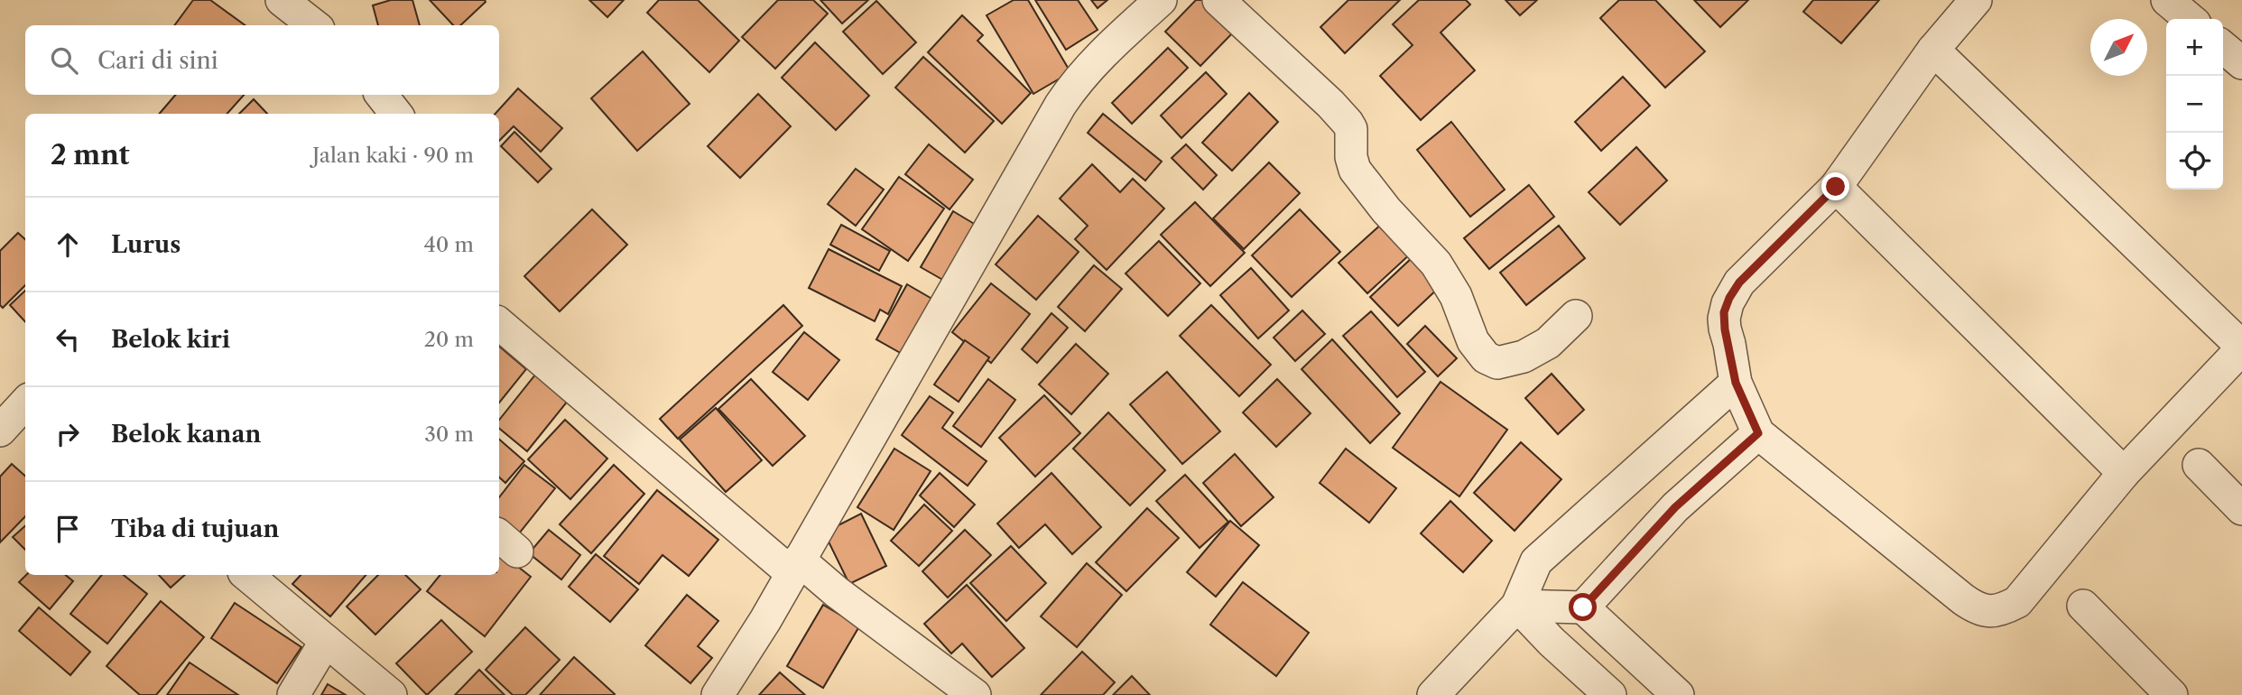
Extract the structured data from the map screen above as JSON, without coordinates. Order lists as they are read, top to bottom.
{
  "north": "top right",
  "page": {
    "map_buttons": ["+", "−"],
    "search": "Cari di sini",
    "heading": ["2 mnt", "Jalan kaki · 90 m"],
    "list": [
      ["Lurus", "40 m"],
      ["Belok kiri", "20 m"],
      ["Belok kanan", "30 m"],
      "Tiba di tujuan"
    ]
  }
}
